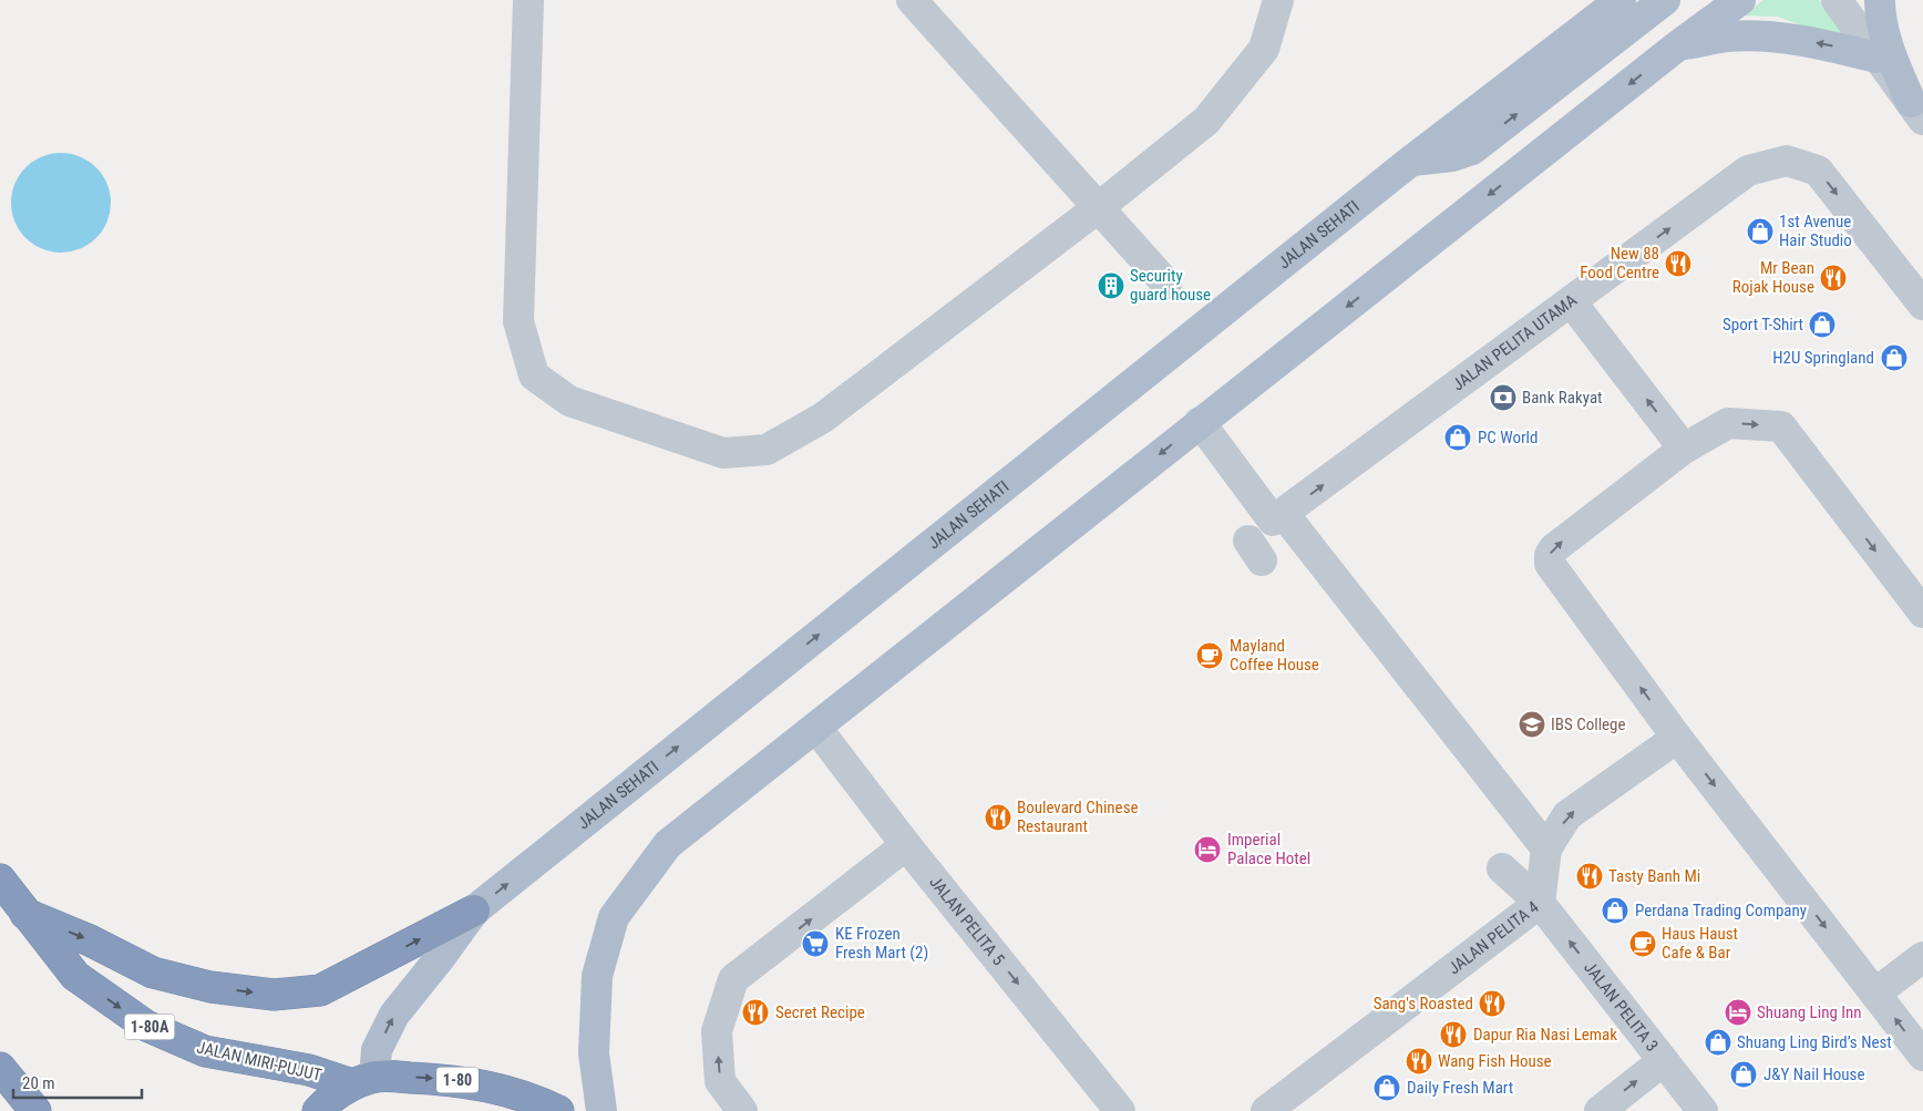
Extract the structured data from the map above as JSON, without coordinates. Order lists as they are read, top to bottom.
{
  "streets": {
    "highway": ["1-80A", "JALAN MIRI-PUJUT", "1-80"],
    "main road": ["JALAN SEHATI"],
    "street": [
      "JALAN PELITA UTAMA",
      "JALAN PELITA 5",
      "JALAN PELITA 4",
      "JALAN PELITA 3"
    ]
  },
  "crossings": [
    ["JALAN SEHATI", "JALAN MIRI-PUJUT"],
    ["JALAN SEHATI", "1-80"],
    ["JALAN PELITA 4", "JALAN PELITA 3"],
    ["JALAN MIRI-PUJUT", "1-80"]
  ],
  "one_way": ["JALAN PELITA UTAMA", "JALAN PELITA 5", "JALAN MIRI-PUJUT"],
  "places": {
    "shop": [
      "1st Avenue Hair Studio",
      "Sport T-Shirt",
      "H2U Springland",
      "PC World",
      "Perdana Trading Company",
      "Shuang Ling Bird’s Nest",
      "J&Y Nail House",
      "Daily Fresh Mart"
    ],
    "restaurant": [
      "New 88 Food Centre",
      "Mr Bean Rojak House",
      "Boulevard Chinese Restaurant",
      "Tasty Banh Mi",
      "Sang's Roasted",
      "Secret Recipe",
      "Dapur Ria Nasi Lemak",
      "Wang Fish House"
    ],
    "building": ["Security guard house"],
    "bank": ["Bank Rakyat"],
    "cafe": ["Mayland Coffee House", "Haus Haust Cafe & Bar"],
    "school or university": ["IBS College"],
    "hotel": ["Imperial Palace Hotel", "Shuang Ling Inn"],
    "supermarket": ["KE Frozen Fresh Mart (2)"]
  },
  "scale_bar": "20 m"
}
